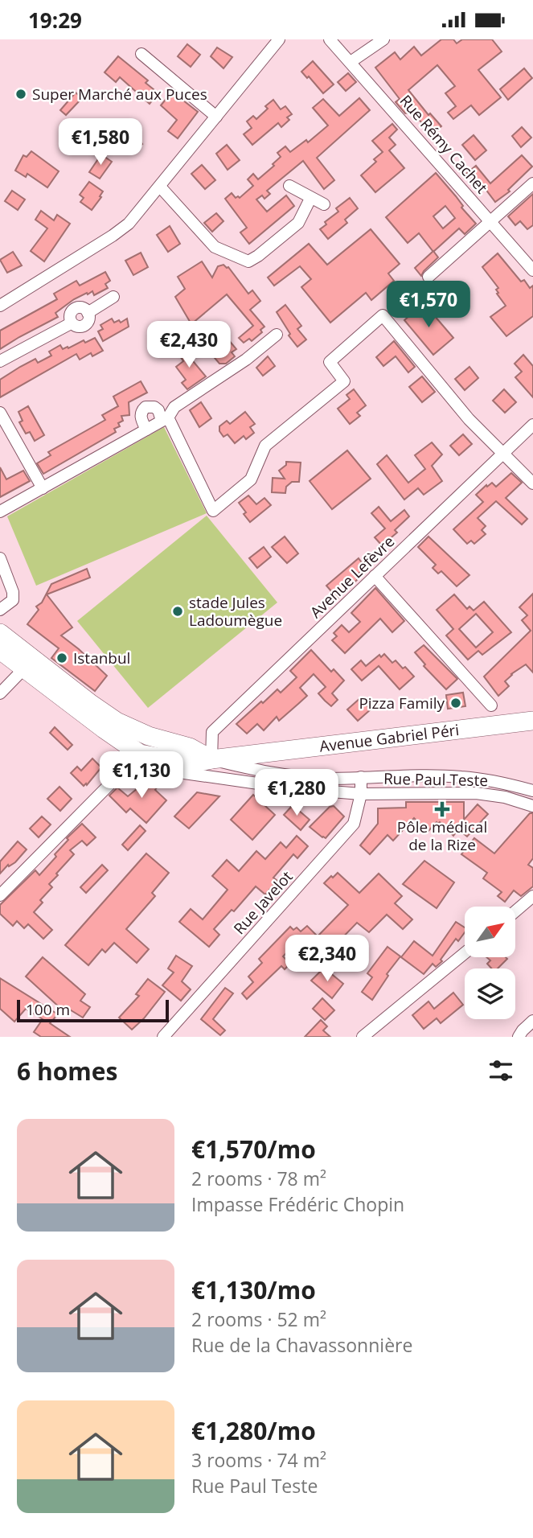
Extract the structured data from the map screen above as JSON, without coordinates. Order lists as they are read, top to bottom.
{
  "streets": {
    "main road": ["Avenue Gabriel Péri"],
    "street": [
      "Rue Rémy Cachet",
      "Avenue Lefèvre",
      "Rue Paul Teste",
      "Rue Javelot"
    ]
  },
  "crossings": [
    ["Avenue Lefèvre", "Avenue Gabriel Péri"],
    ["Avenue Lefèvre", "Rue Paul Teste"],
    ["Avenue Gabriel Péri", "Rue Paul Teste"],
    ["Rue Paul Teste", "Rue Javelot"]
  ],
  "places": {
    "other": [
      "Super Marché aux Puces",
      "stade Jules Ladoumègue",
      "Istanbul",
      "Pizza Family"
    ],
    "health": ["Pôle médical de la Rize"]
  },
  "scale_bar": "100 m",
  "north": "top right",
  "page": {
    "status": "19:29",
    "price": [
      "€1,580",
      "€1,570",
      "€2,430",
      "€1,130",
      "€1,280",
      "€2,340"
    ],
    "scale": "100 m",
    "heading": "6 homes",
    "list": [
      {
        "name": "€1,570/mo",
        "note": "2 rooms · 78 m² · Impasse Frédéric Chopin"
      },
      {
        "name": "€1,130/mo",
        "note": "2 rooms · 52 m² · Rue de la Chavassonnière"
      },
      {
        "name": "€1,280/mo",
        "note": "3 rooms · 74 m² · Rue Paul Teste"
      }
    ]
  }
}
